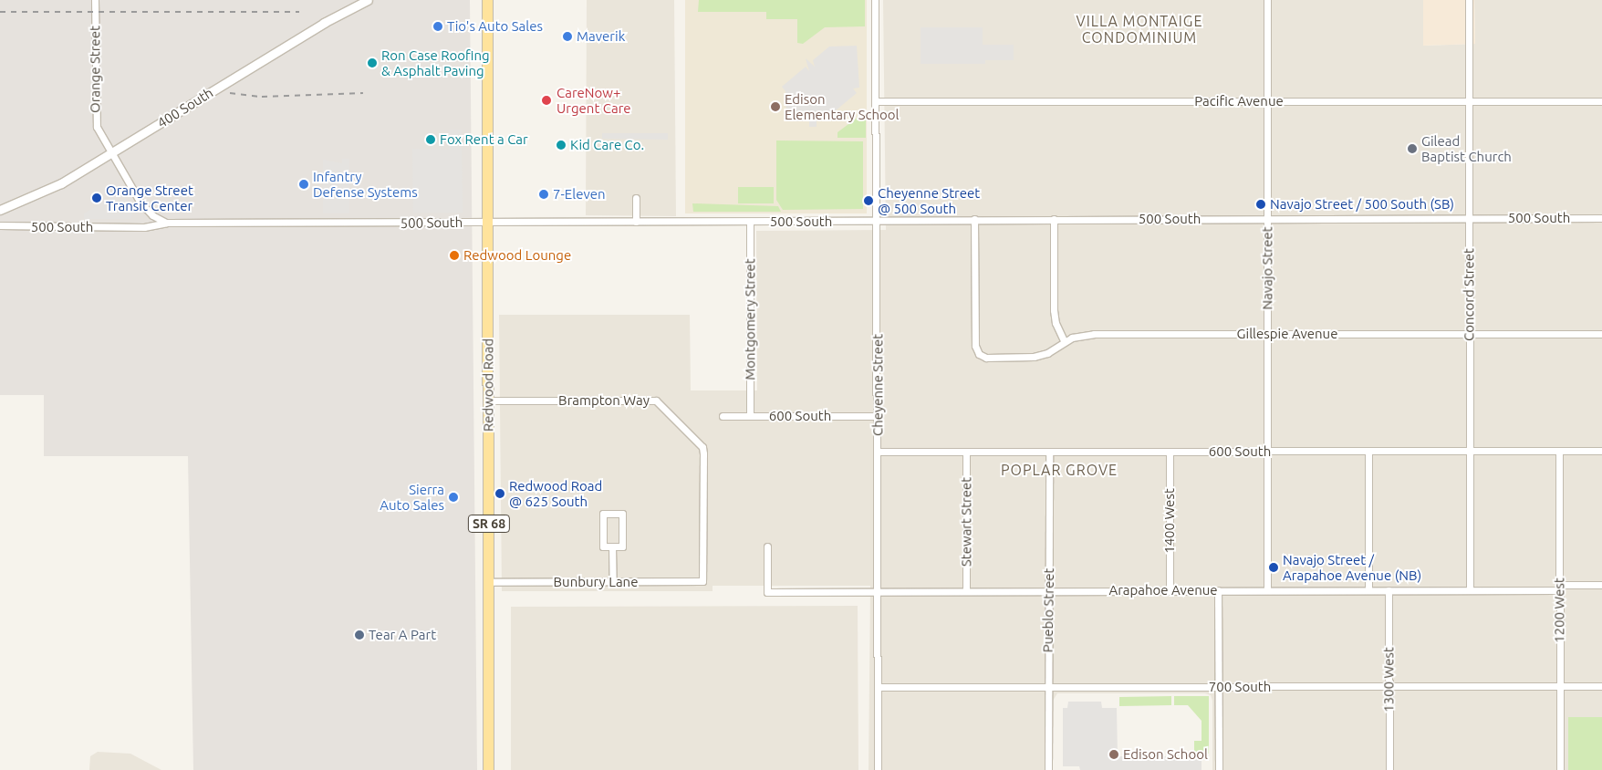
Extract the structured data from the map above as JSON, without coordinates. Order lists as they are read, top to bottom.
{
  "streets": {
    "main road": ["Redwood Road", "SR 68"],
    "street": [
      "Orange Street",
      "Pacific Avenue",
      "400 South",
      "500 South",
      "Navajo Street",
      "Concord Street",
      "Montgomery Street",
      "Gillespie Avenue",
      "Cheyenne Street",
      "Brampton Way",
      "600 South",
      "1400 West",
      "Stewart Street",
      "Bunbury Lane",
      "Arapahoe Avenue",
      "Pueblo Street",
      "1200 West",
      "1300 West",
      "700 South"
    ]
  },
  "crossings": [
    ["Orange Street", "400 South"],
    ["Orange Street", "500 South"],
    ["Pacific Avenue", "Navajo Street"],
    ["Pacific Avenue", "Concord Street"],
    ["Pacific Avenue", "Cheyenne Street"],
    ["500 South", "Navajo Street"],
    ["500 South", "Concord Street"],
    ["500 South", "Montgomery Street"],
    ["500 South", "Gillespie Avenue"],
    ["500 South", "Redwood Road"],
    ["500 South", "Cheyenne Street"],
    ["Navajo Street", "Gillespie Avenue"],
    ["Navajo Street", "600 South"],
    ["Navajo Street", "Arapahoe Avenue"],
    ["Concord Street", "Gillespie Avenue"],
    ["Concord Street", "600 South"],
    ["Concord Street", "Arapahoe Avenue"],
    ["Montgomery Street", "600 South"],
    ["Redwood Road", "Brampton Way"],
    ["Redwood Road", "Bunbury Lane"],
    ["Cheyenne Street", "600 South"],
    ["Cheyenne Street", "Arapahoe Avenue"],
    ["Cheyenne Street", "700 South"],
    ["Brampton Way", "Bunbury Lane"],
    ["600 South", "1400 West"],
    ["600 South", "Stewart Street"],
    ["600 South", "Pueblo Street"],
    ["600 South", "1200 West"],
    ["1400 West", "Arapahoe Avenue"],
    ["Stewart Street", "Arapahoe Avenue"],
    ["Arapahoe Avenue", "Pueblo Street"],
    ["Arapahoe Avenue", "1200 West"],
    ["Arapahoe Avenue", "1300 West"],
    ["Pueblo Street", "700 South"],
    ["1200 West", "700 South"],
    ["1300 West", "700 South"]
  ],
  "districts": ["VILLA MONTAIGE CONDOMINIUM", "POPLAR GROVE"],
  "places": [
    "Tio's Auto Sales",
    "Maverik",
    "Ron Case Roofing & Asphalt Paving",
    "CareNow+ Urgent Care",
    "Edison Elementary School",
    "Fox Rent a Car",
    "Kid Care Co.",
    "Gilead Baptist Church",
    "Infantry Defense Systems",
    "7-Eleven",
    "Orange Street Transit Center",
    "Cheyenne Street @ 500 South",
    "Navajo Street / 500 South (SB)",
    "Redwood Lounge",
    "Redwood Road @ 625 South",
    "Sierra Auto Sales",
    "Navajo Street / Arapahoe Avenue (NB)",
    "Tear A Part",
    "Edison School"
  ]
}
